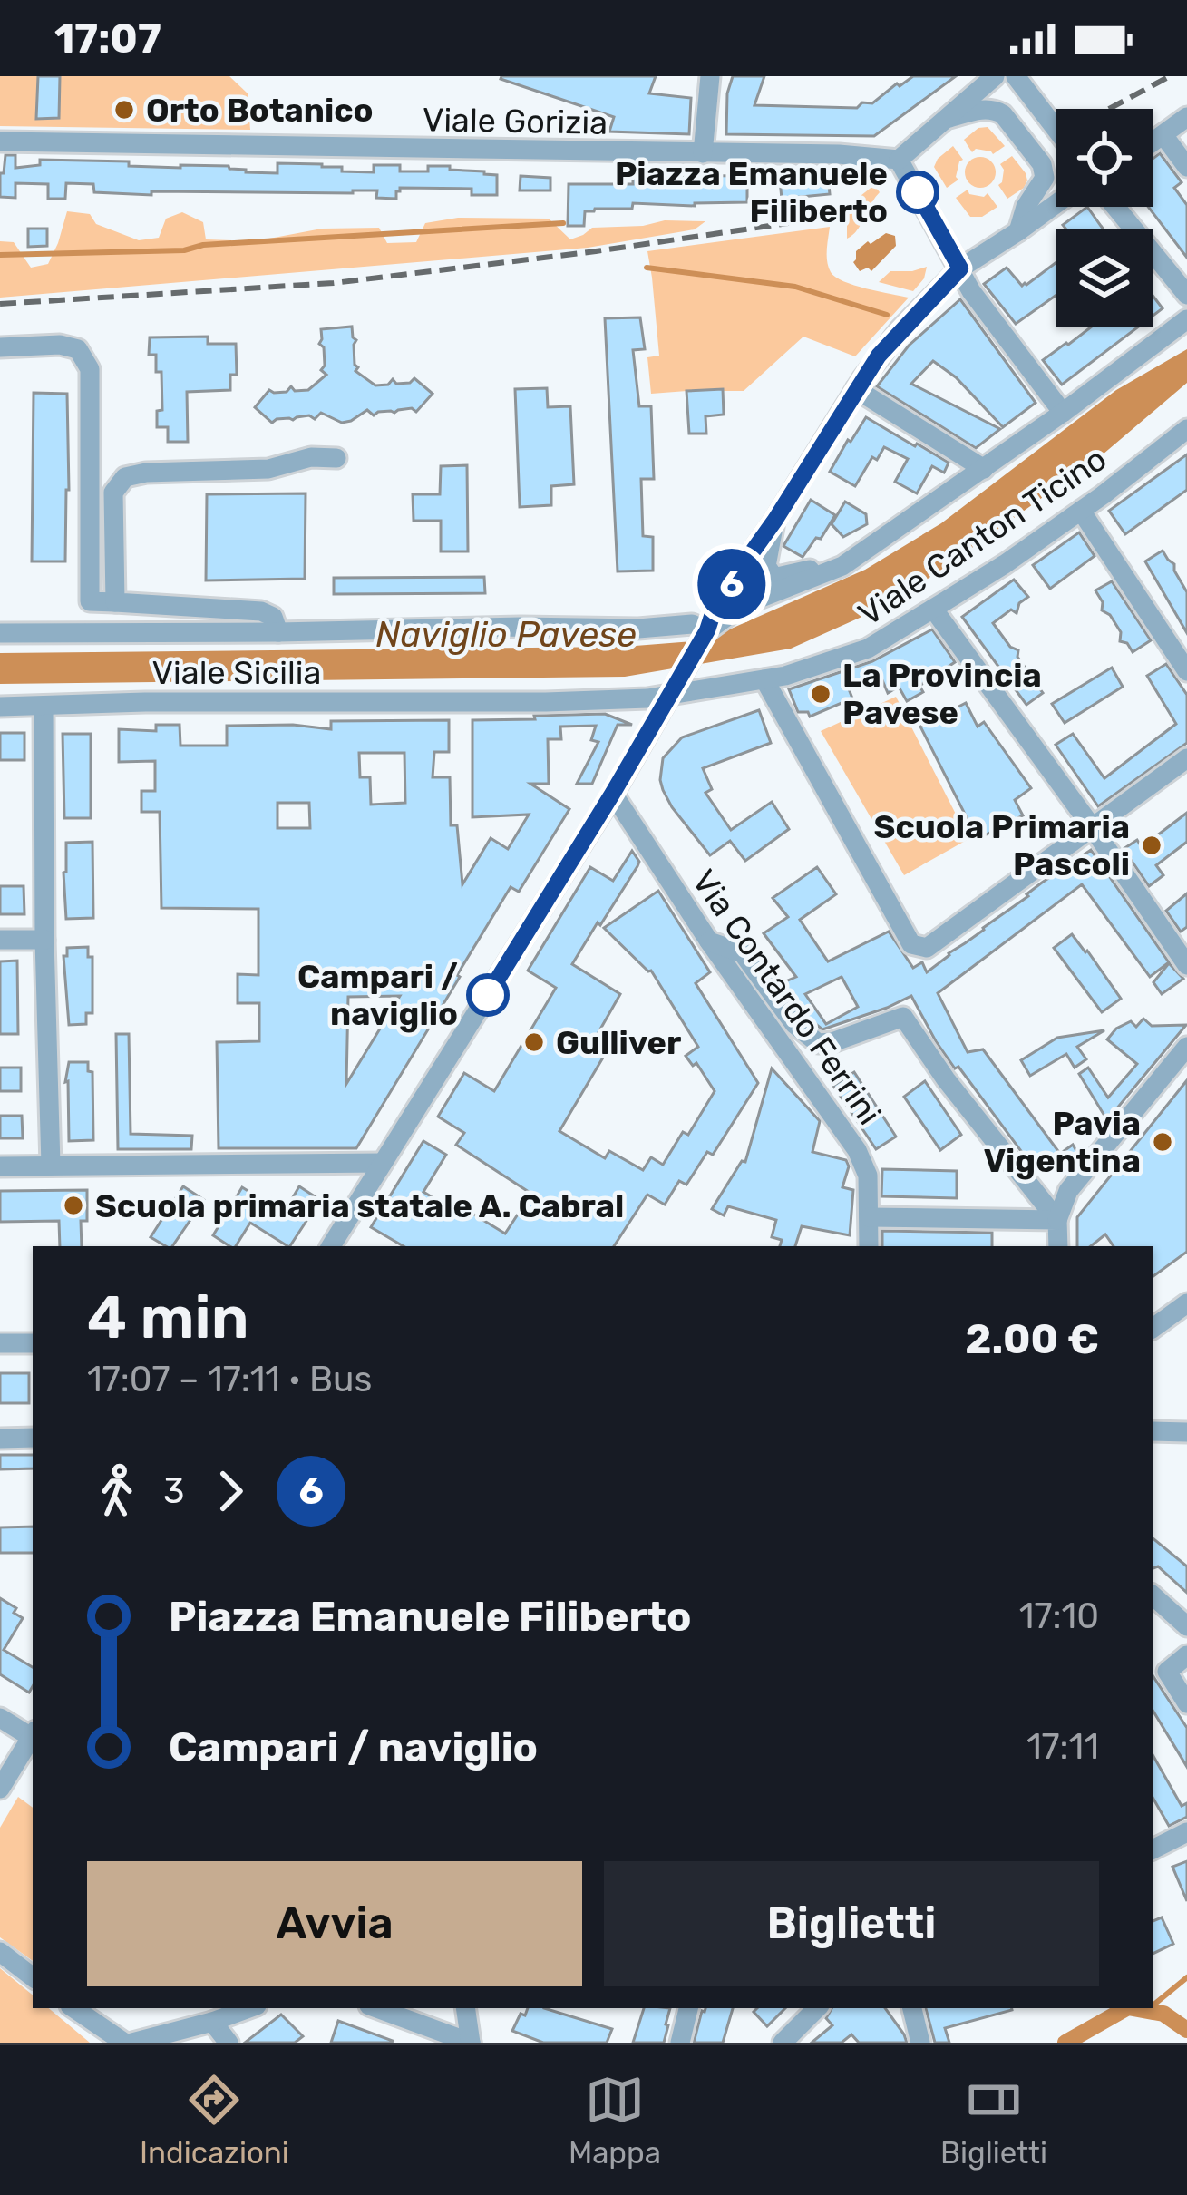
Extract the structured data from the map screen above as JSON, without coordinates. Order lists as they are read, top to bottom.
{
  "streets": {
    "street": [
      "Viale Gorizia",
      "Viale Canton Ticino",
      "Viale Sicilia",
      "Via Contardo Ferrini"
    ]
  },
  "crossings": [
    ["Viale Canton Ticino", "Viale Sicilia"]
  ],
  "water": ["Naviglio Pavese"],
  "places": [
    "Orto Botanico",
    "Piazza Emanuele Filiberto",
    "La Provincia Pavese",
    "Scuola Primaria Pascoli",
    "Campari / naviglio",
    "Gulliver",
    "Pavia Vigentina",
    "Scuola primaria statale A. Cabral"
  ],
  "lines": ["bus line 6"],
  "page": {
    "status": "17:07",
    "on_map": "6",
    "heading": ["4 min", "17:07 – 17:11 · Bus", "2.00 €"],
    "legs": ["3", "6"],
    "list": [
      {
        "name": "Piazza Emanuele Filiberto",
        "value": "17:10"
      },
      {
        "name": "Campari / naviglio",
        "value": "17:11"
      }
    ],
    "buttons": ["Avvia", "Biglietti"],
    "tabs": ["Indicazioni", "Mappa", "Biglietti"]
  }
}
